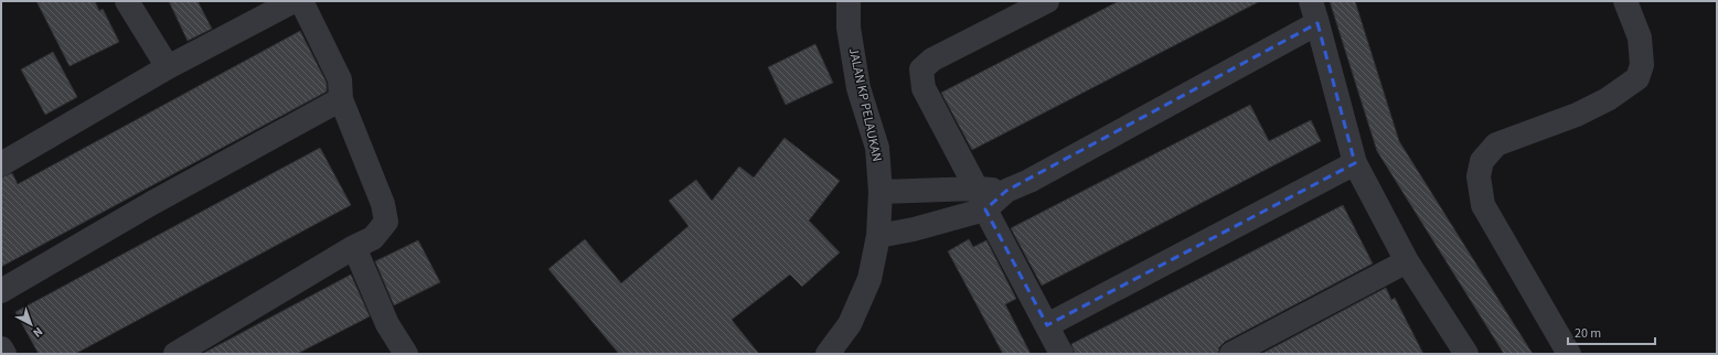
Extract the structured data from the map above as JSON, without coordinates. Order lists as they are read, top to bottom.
{
  "streets": {
    "street": ["JALAN KP PELAUKAN"]
  },
  "scale_bar": "20 m",
  "north": "bottom right"
}
